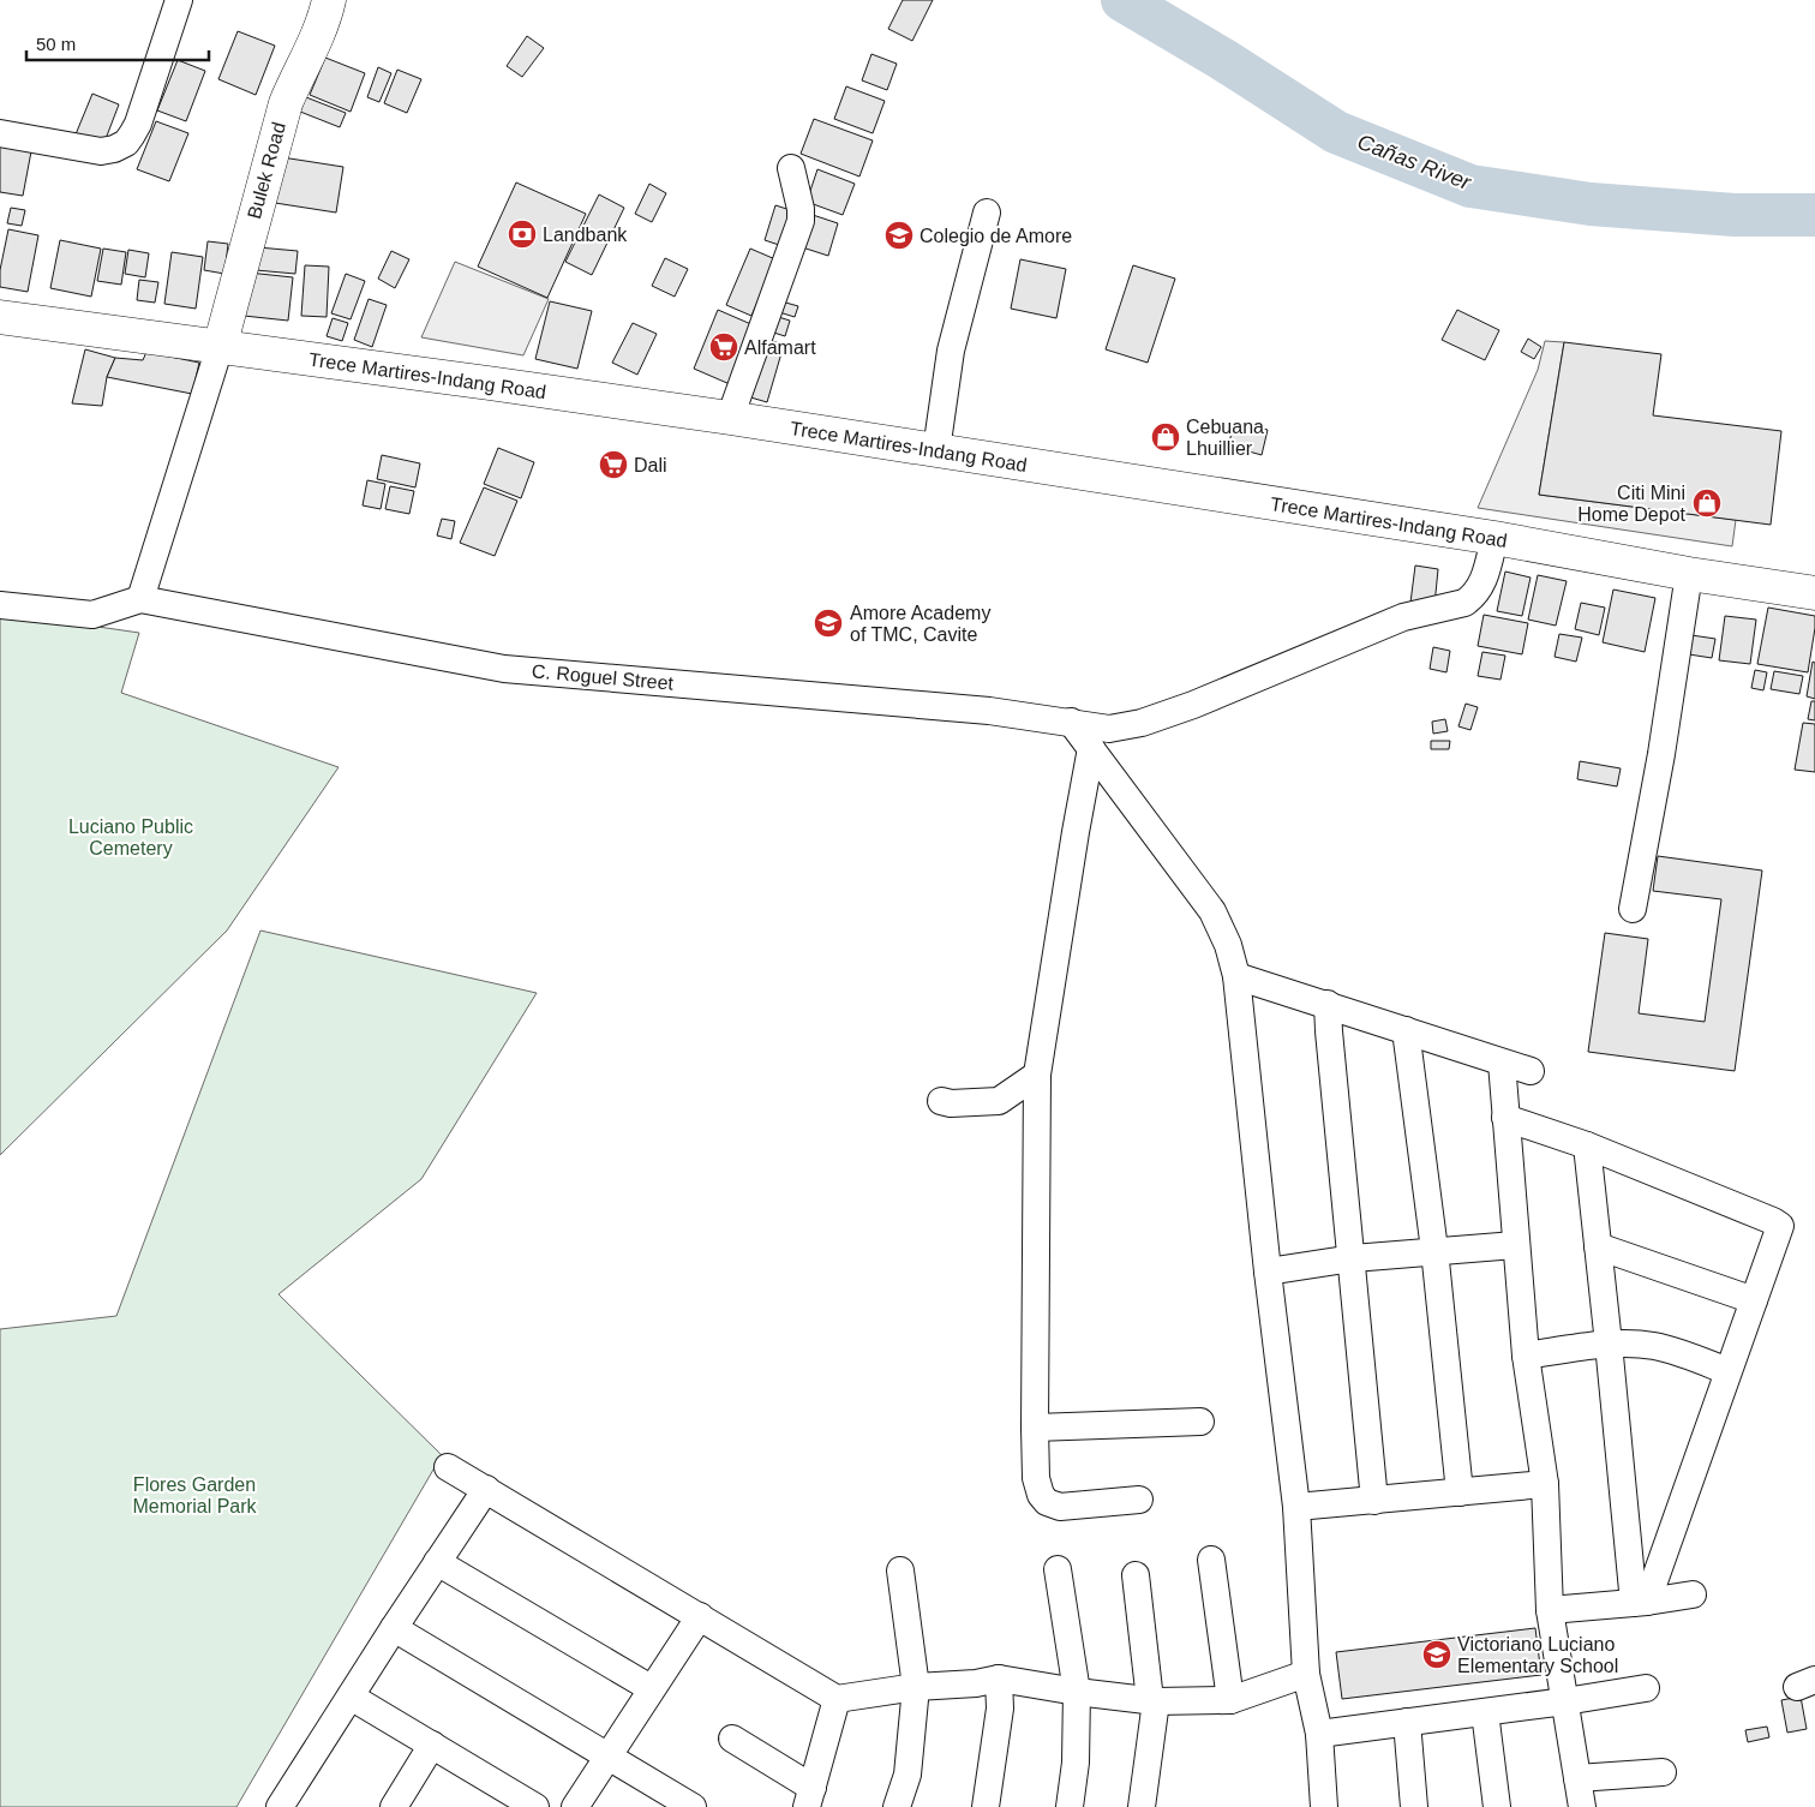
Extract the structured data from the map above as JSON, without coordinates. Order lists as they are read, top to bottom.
{
  "streets": {
    "main road": ["Bulek Road", "Trece Martires-Indang Road"],
    "street": ["C. Roguel Street"]
  },
  "crossings": [
    ["Bulek Road", "Trece Martires-Indang Road"],
    ["Trece Martires-Indang Road", "C. Roguel Street"]
  ],
  "water": ["Cañas River"],
  "parks": ["Luciano Public Cemetery", "Flores Garden Memorial Park"],
  "places": {
    "bank": ["Landbank"],
    "school or university": ["Colegio de Amore", "Amore Academy of TMC, Cavite", "Victoriano Luciano Elementary School"],
    "supermarket": ["Alfamart", "Dali"],
    "shop": ["Cebuana Lhuillier", "Citi Mini Home Depot"]
  },
  "scale_bar": "50 m"
}
